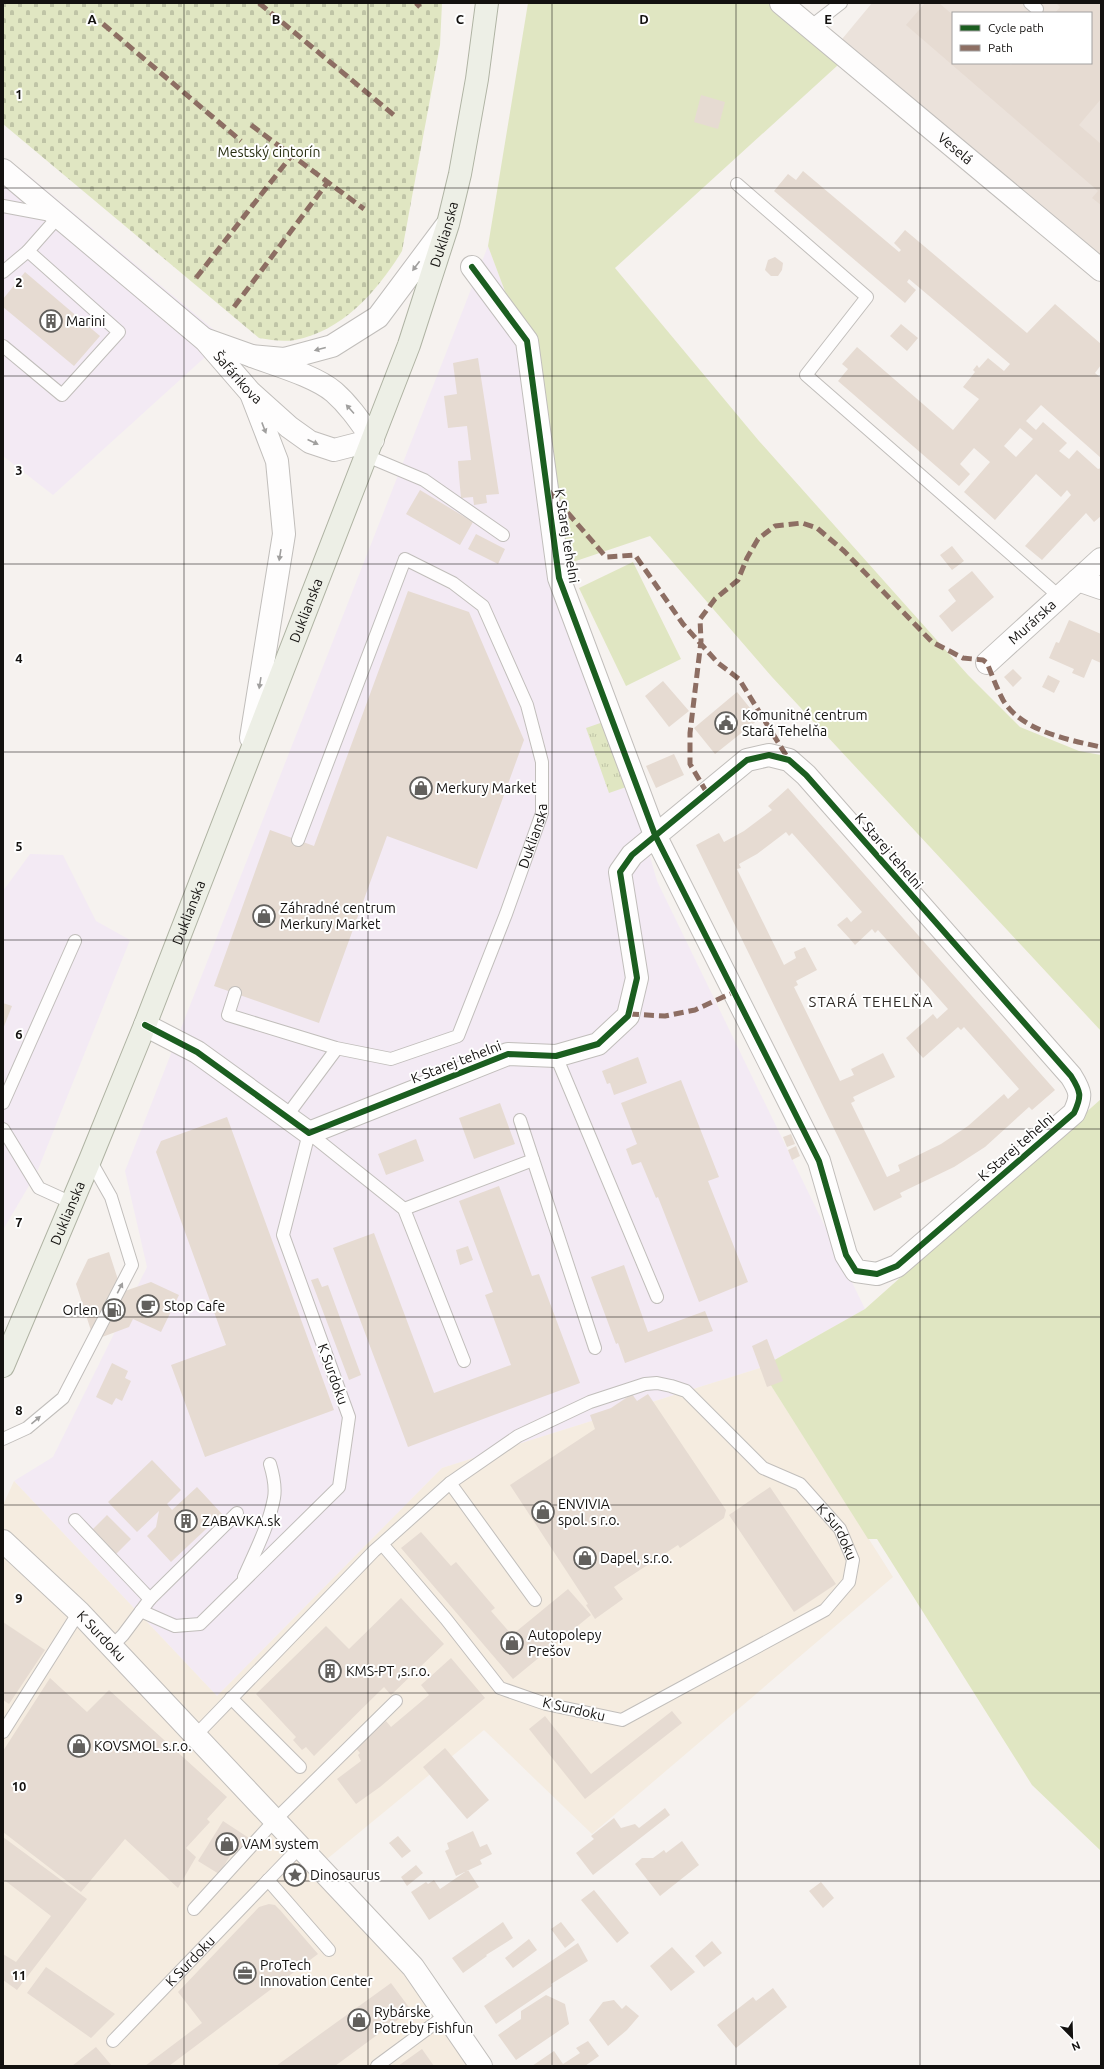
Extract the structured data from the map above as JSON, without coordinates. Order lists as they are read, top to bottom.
{
  "streets": {
    "main road": ["Duklianska"],
    "street": [
      "Veselá",
      "Šafárikova",
      "K Starej tehelni",
      "Murárska",
      "K Surdoku"
    ]
  },
  "crossings": [
    ["Duklianska", "Šafárikova"],
    ["K Starej tehelni", "K Surdoku"]
  ],
  "districts": ["STARÁ TEHELŇA"],
  "parks": ["Mestský cintorín"],
  "places": {
    "building": ["Marini", "ZABAVKA.sk", "KMS-PT ,s.r.o."],
    "public building": ["Komunitné centrum Stará Tehelňa"],
    "shop": [
      "Merkury Market",
      "Záhradné centrum Merkury Market",
      "ENVIVIA spol. s r.o.",
      "Dapel, s.r.o.",
      "Autopolepy Prešov",
      "KOVSMOL s.r.o.",
      "VAM system",
      "Rybárske Potreby Fishfun"
    ],
    "cafe": ["Stop Cafe"],
    "fuel station": ["Orlen"],
    "place": ["Dinosaurus"],
    "office": ["ProTech Innovation Center"]
  },
  "legend": ["Cycle path", "Path"],
  "north": "bottom right",
  "grid": {
    "columns": [
      "A",
      "B",
      "C",
      "D",
      "E"
    ],
    "rows": [
      "1",
      "2",
      "3",
      "4",
      "5",
      "6",
      "7",
      "8",
      "9",
      "10",
      "11"
    ]
  }
}
